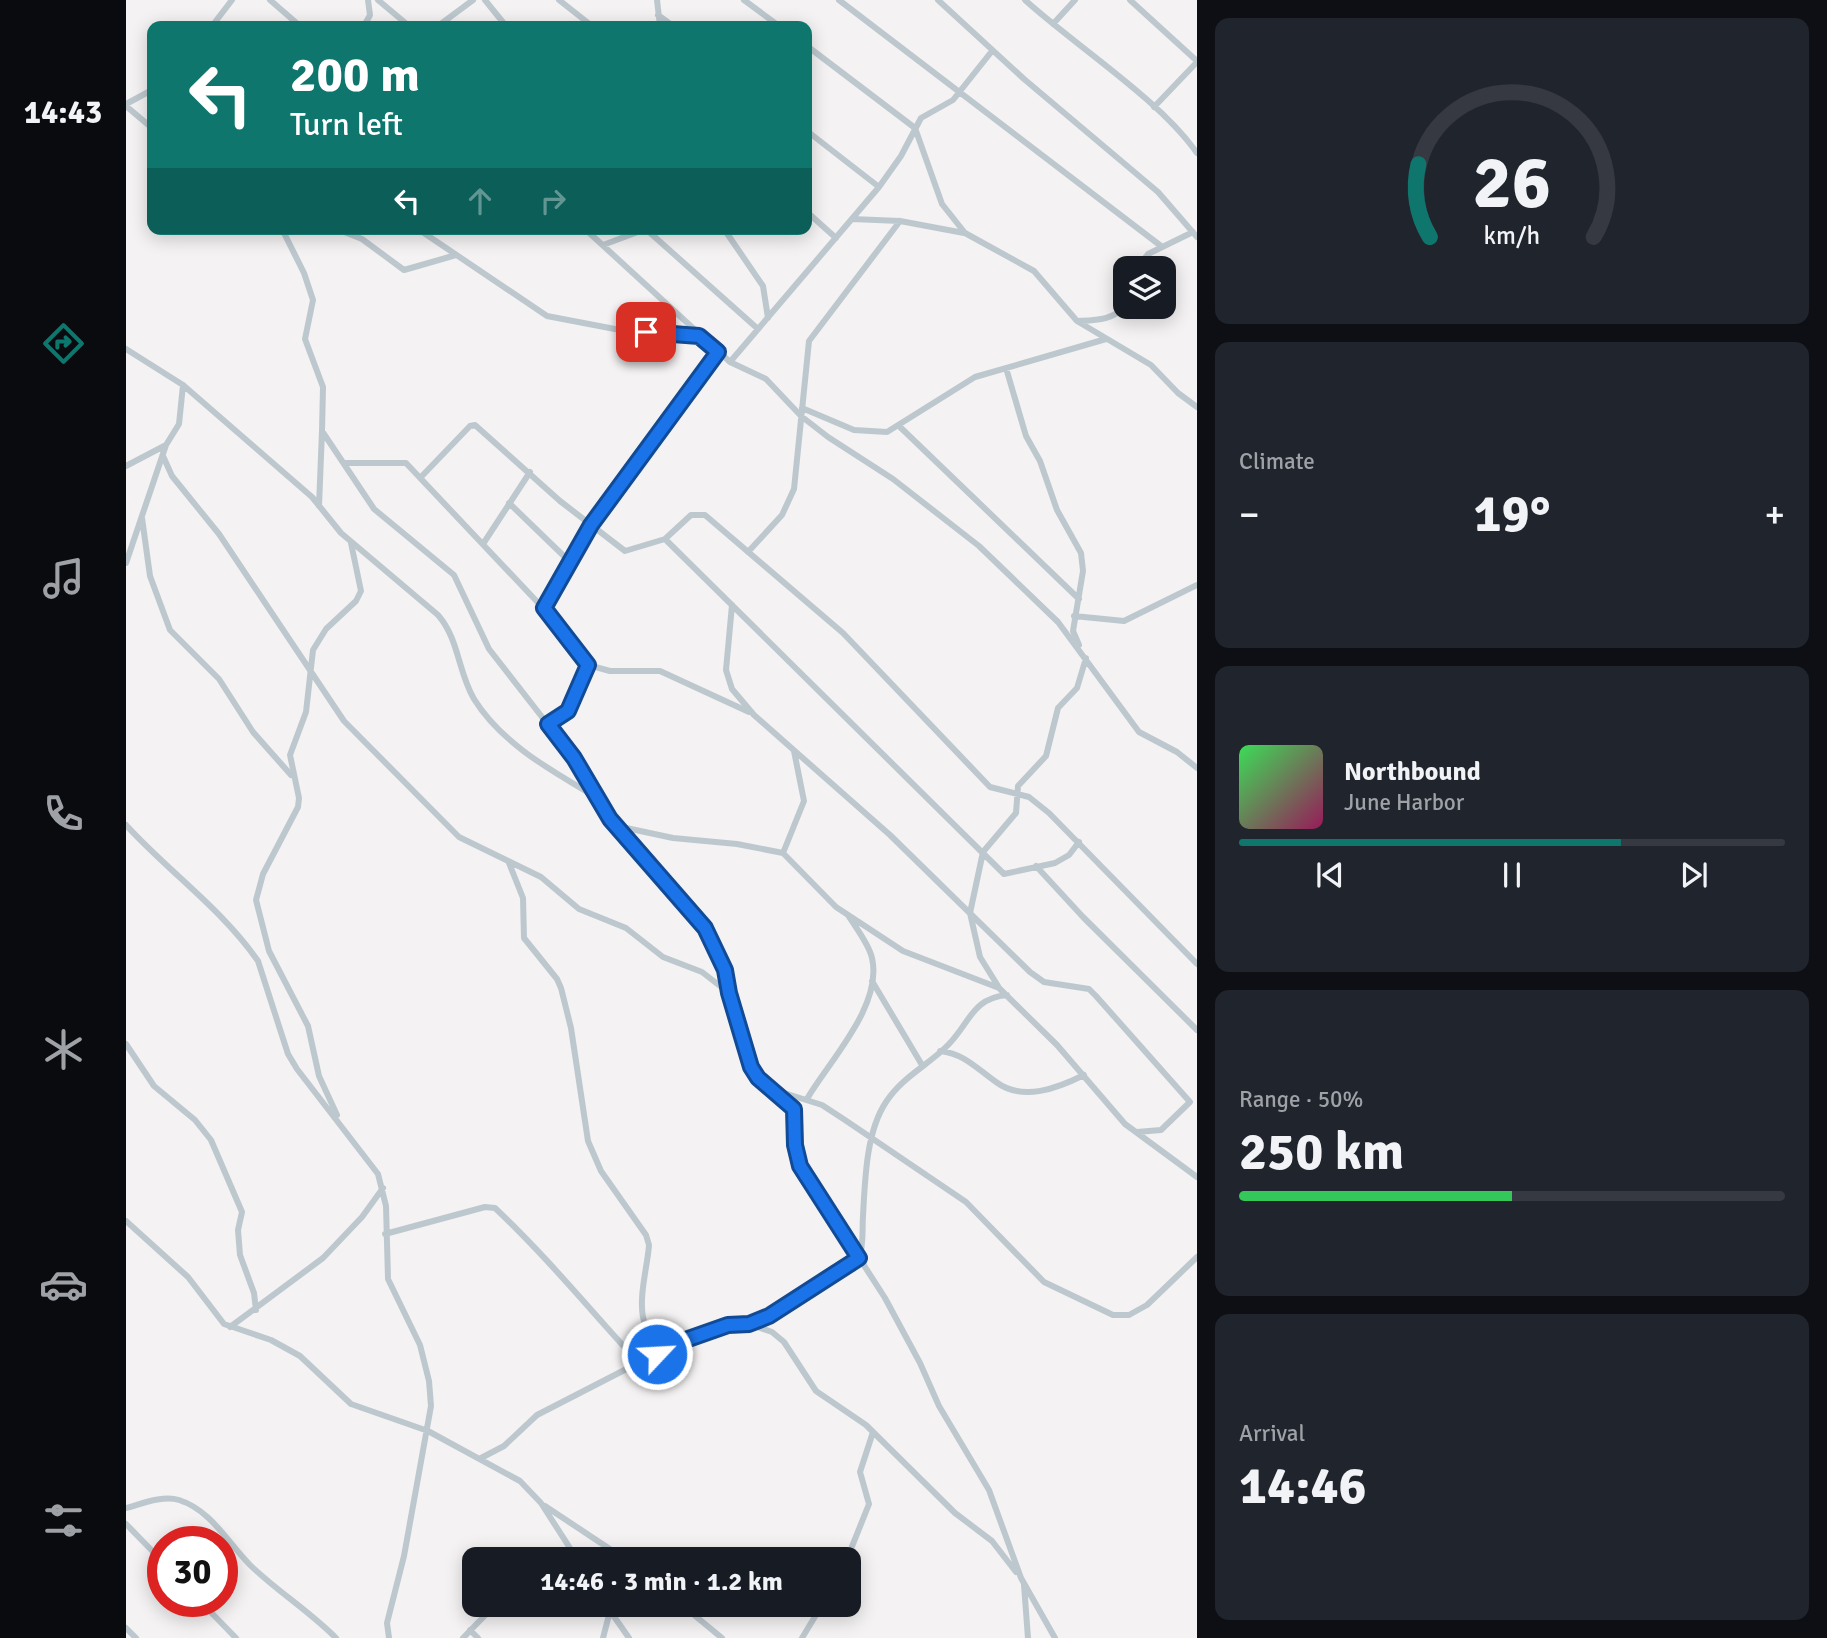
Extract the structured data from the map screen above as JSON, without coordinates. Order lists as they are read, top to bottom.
{
  "page": {
    "tabs": "14:43",
    "turn": ["200 m", "Turn left"],
    "tile": [
      "Climate",
      ["Range · 50%", "250 km"],
      ["Arrival", "14:46"]
    ],
    "heat": ["−", "19°", "+"],
    "song": ["Northbound", "June Harbor"],
    "limit": "30",
    "trip": "14:46 · 3 min · 1.2 km",
    "gauge": ["26", "km/h"]
  }
}
